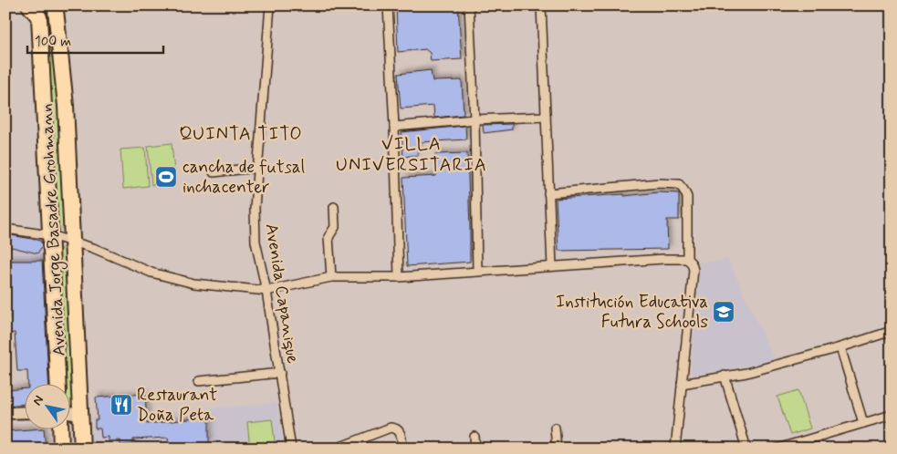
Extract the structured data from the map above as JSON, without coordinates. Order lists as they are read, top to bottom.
{
  "streets": {
    "highway": ["Avenida Jorge Basadre Grohmann"],
    "street": ["Avenida Capanique"]
  },
  "districts": ["QUINTA TITO", "VILLA UNIVERSITARIA"],
  "places": {
    "sports": ["cancha de futsal inchacenter"],
    "school or university": ["Institución Educativa Futura Schools"],
    "restaurant": ["Restaurant Doña Peta"]
  },
  "scale_bar": "100 m",
  "north": "top left"
}
